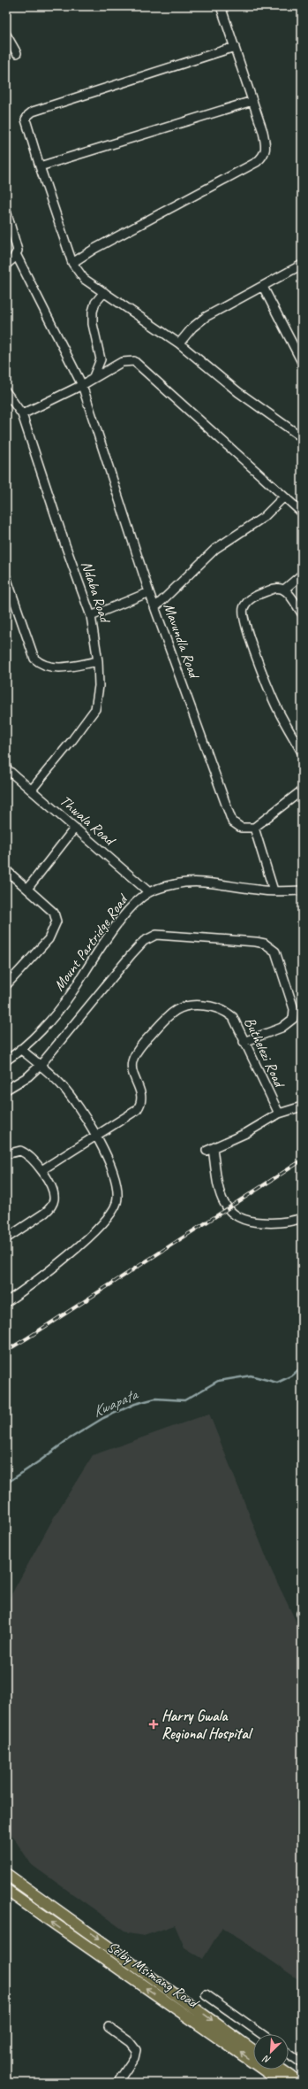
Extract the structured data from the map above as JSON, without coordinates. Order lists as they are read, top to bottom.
{
  "streets": {
    "main road": ["Selby Msimang Road"],
    "street": [
      "Ndaba Road",
      "Mavundla Road",
      "Thwala Road",
      "Mount Partridge Road",
      "Buthelezi Road"
    ]
  },
  "crossings": [
    ["Ndaba Road", "Thwala Road"],
    ["Thwala Road", "Mount Partridge Road"]
  ],
  "water": ["Kwapata"],
  "places": {
    "health": ["Harry Gwala Regional Hospital"]
  },
  "north": "bottom left"
}
